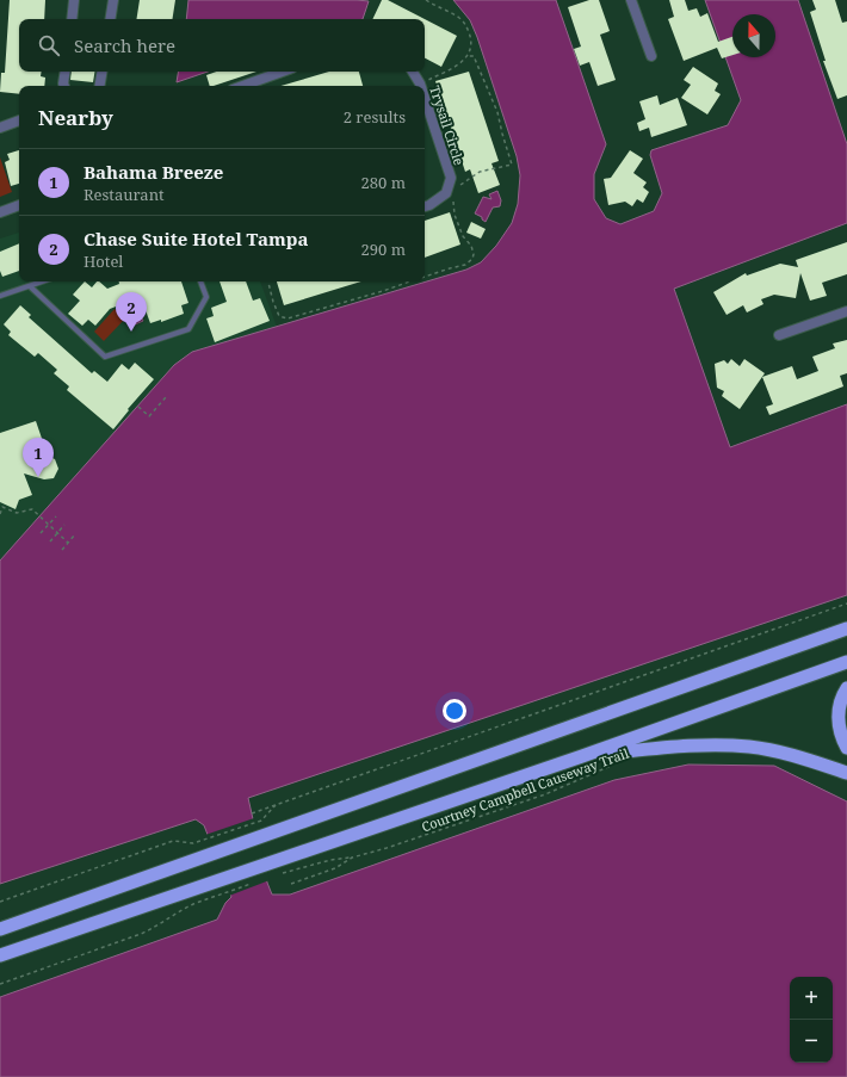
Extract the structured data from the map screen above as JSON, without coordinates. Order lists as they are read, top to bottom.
{
  "streets": {
    "street": ["Trysail Circle"],
    "path": ["Courtney Campbell Causeway Trail"]
  },
  "north": "top",
  "page": {
    "search": "Search here",
    "heading": ["Nearby", "2 results"],
    "list": [
      {
        "mark": "1",
        "name": "Bahama Breeze",
        "note": "Restaurant",
        "value": "280 m"
      },
      {
        "mark": "2",
        "name": "Chase Suite Hotel Tampa",
        "note": "Hotel",
        "value": "290 m"
      }
    ],
    "pins": ["2", "1"],
    "map_buttons": ["+", "−"]
  }
}
